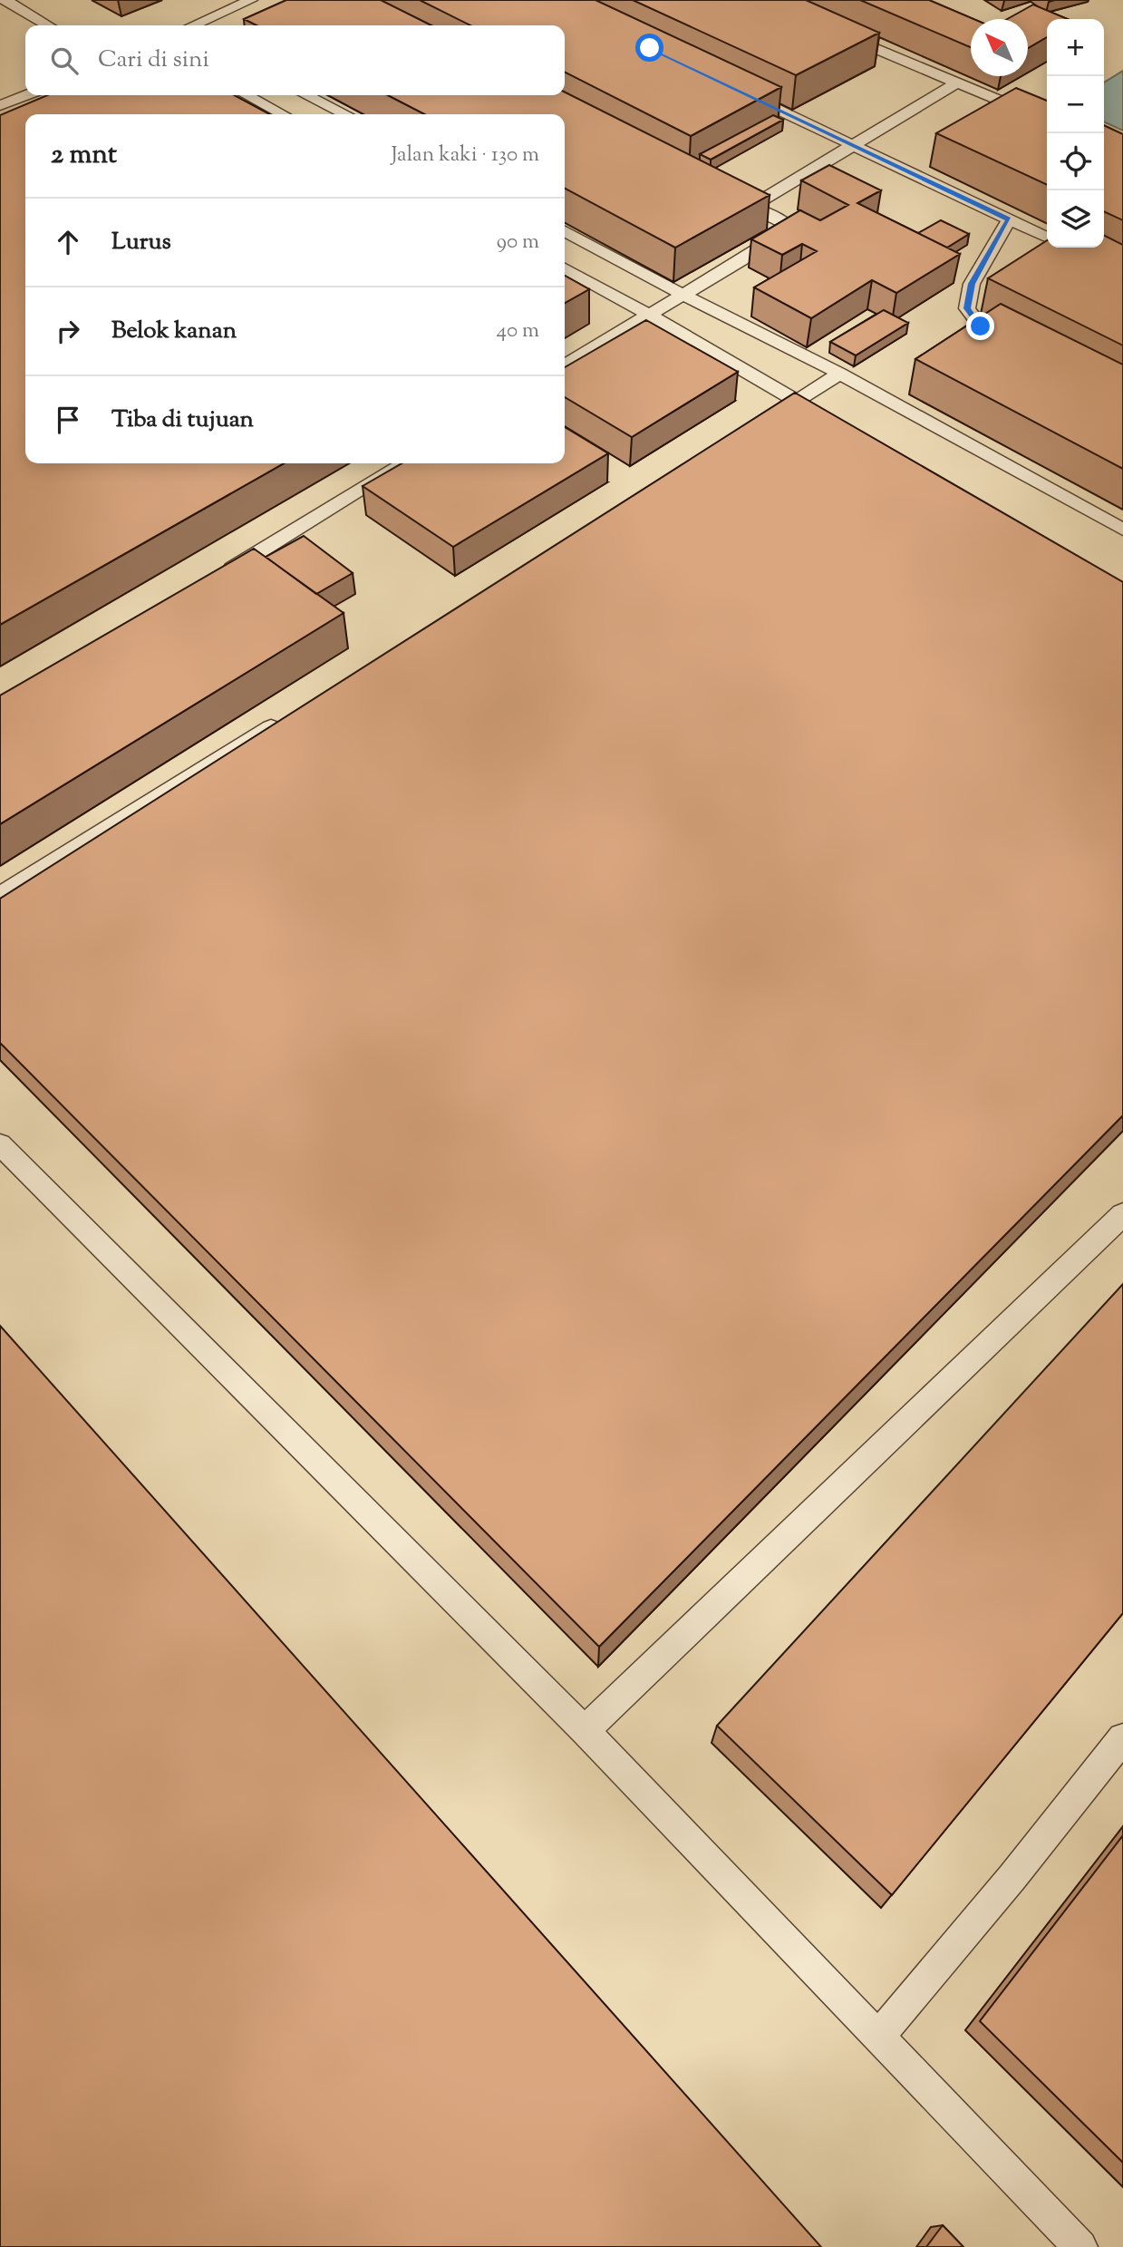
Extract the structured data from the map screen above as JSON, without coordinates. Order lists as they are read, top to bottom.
{
  "north": "top left",
  "page": {
    "map_buttons": ["+", "−"],
    "search": "Cari di sini",
    "heading": ["2 mnt", "Jalan kaki · 130 m"],
    "list": [
      ["Lurus", "90 m"],
      ["Belok kanan", "40 m"],
      "Tiba di tujuan"
    ]
  }
}
